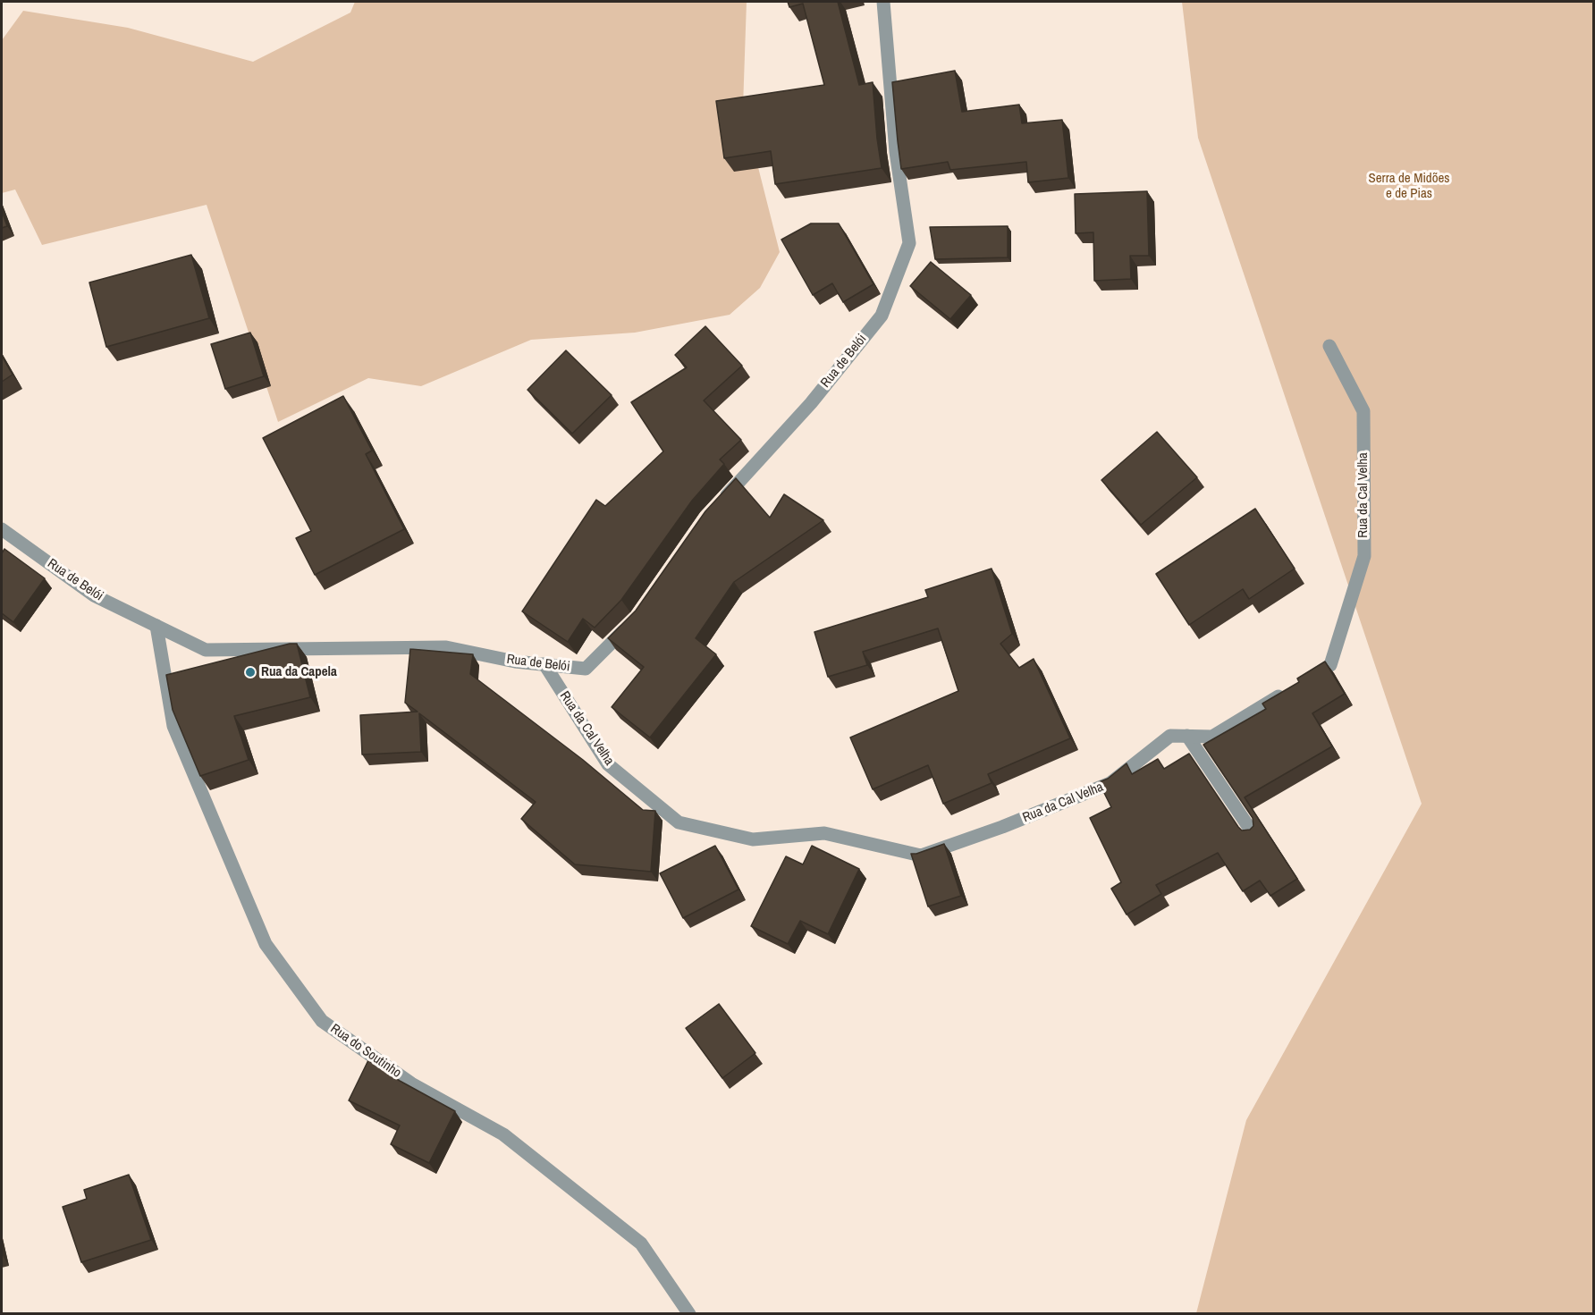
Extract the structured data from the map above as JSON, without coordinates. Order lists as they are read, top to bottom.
{
  "streets": {
    "street": ["Rua de Belói", "Rua da Cal Velha", "Rua do Soutinho"]
  },
  "crossings": [
    ["Rua de Belói", "Rua da Cal Velha"],
    ["Rua de Belói", "Rua do Soutinho"]
  ],
  "parks": ["Serra de Midões e de Pias"],
  "places": ["Rua da Capela"]
}
